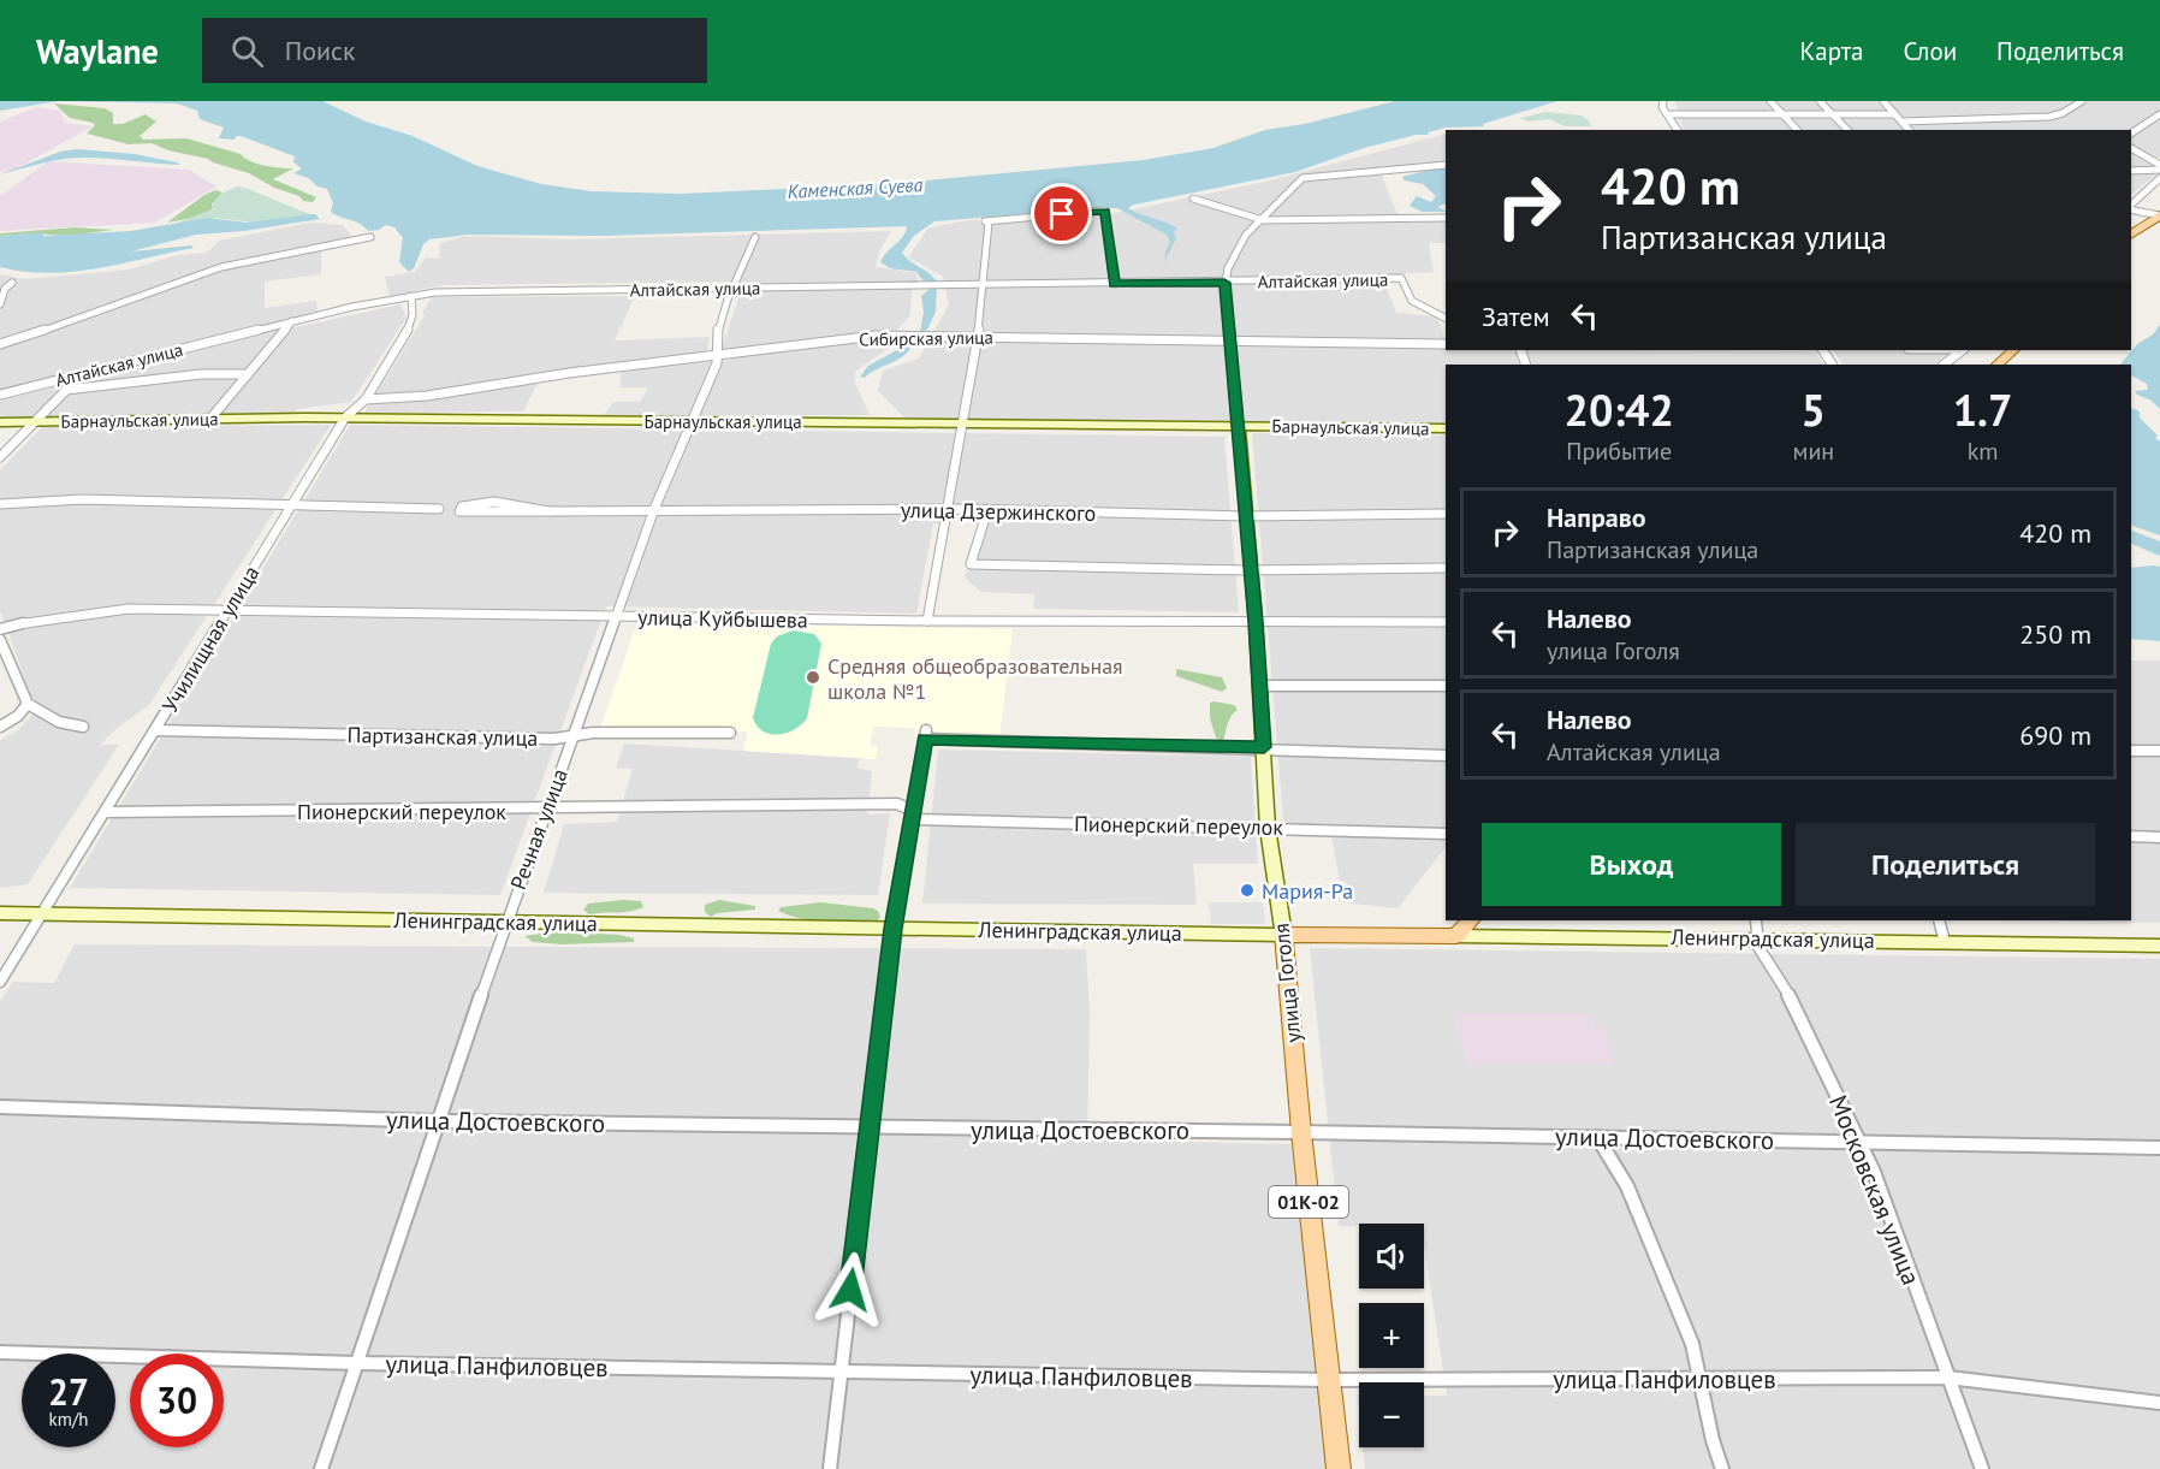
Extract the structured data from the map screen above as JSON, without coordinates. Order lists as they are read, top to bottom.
{
  "streets": {
    "main road": ["Ленинградская улица", "улица Гоголя", "01К-02"],
    "street": [
      "Алтайская улица",
      "Сибирская улица",
      "Барнаульская улица",
      "улица Дзержинского",
      "улица Куйбышева",
      "Училищная улица",
      "Партизанская улица",
      "Пионерский переулок",
      "Речная улица",
      "улица Достоевского",
      "Московская улица",
      "улица Панфиловцев"
    ]
  },
  "crossings": [
    ["Алтайская улица", "Училищная улица"],
    ["Алтайская улица", "Речная улица"],
    ["Алтайская улица", "улица Гоголя"],
    ["Сибирская улица", "Училищная улица"],
    ["Сибирская улица", "Речная улица"],
    ["Сибирская улица", "улица Гоголя"],
    ["Барнаульская улица", "Училищная улица"],
    ["Барнаульская улица", "Речная улица"],
    ["Барнаульская улица", "улица Гоголя"],
    ["улица Дзержинского", "Речная улица"],
    ["улица Дзержинского", "улица Гоголя"],
    ["улица Куйбышева", "Училищная улица"],
    ["улица Куйбышева", "Речная улица"],
    ["улица Куйбышева", "улица Гоголя"],
    ["Училищная улица", "Партизанская улица"],
    ["Училищная улица", "Пионерский переулок"],
    ["Училищная улица", "Ленинградская улица"],
    ["Партизанская улица", "Речная улица"],
    ["Пионерский переулок", "Речная улица"],
    ["Пионерский переулок", "улица Гоголя"],
    ["Речная улица", "Ленинградская улица"],
    ["Речная улица", "улица Достоевского"],
    ["Речная улица", "улица Панфиловцев"],
    ["Ленинградская улица", "улица Гоголя"],
    ["Ленинградская улица", "Московская улица"],
    ["улица Гоголя", "улица Достоевского"],
    ["улица Гоголя", "улица Панфиловцев"],
    ["улица Достоевского", "Московская улица"],
    ["Московская улица", "улица Панфиловцев"]
  ],
  "water": ["Каменская Суева"],
  "places": ["Средняя общеобразовательная школа №1", "Мария-Ра"],
  "page": {
    "header": "Waylane",
    "search": "Поиск",
    "nav": ["Карта", "Слои", "Поделиться"],
    "turn": ["420 m", "Партизанская улица"],
    "then": "Затем",
    "eta": [
      "20:42",
      "Прибытие",
      "5",
      "мин",
      "1.7",
      "km"
    ],
    "list": [
      {
        "name": "Направо",
        "note": "Партизанская улица",
        "value": "420 m"
      },
      {
        "name": "Налево",
        "note": "улица Гоголя",
        "value": "250 m"
      },
      {
        "name": "Налево",
        "note": "Алтайская улица",
        "value": "690 m"
      }
    ],
    "buttons": ["Выход", "Поделиться"],
    "map_buttons": ["+", "−"],
    "speed": "27 km/h",
    "limit": "30"
  }
}
